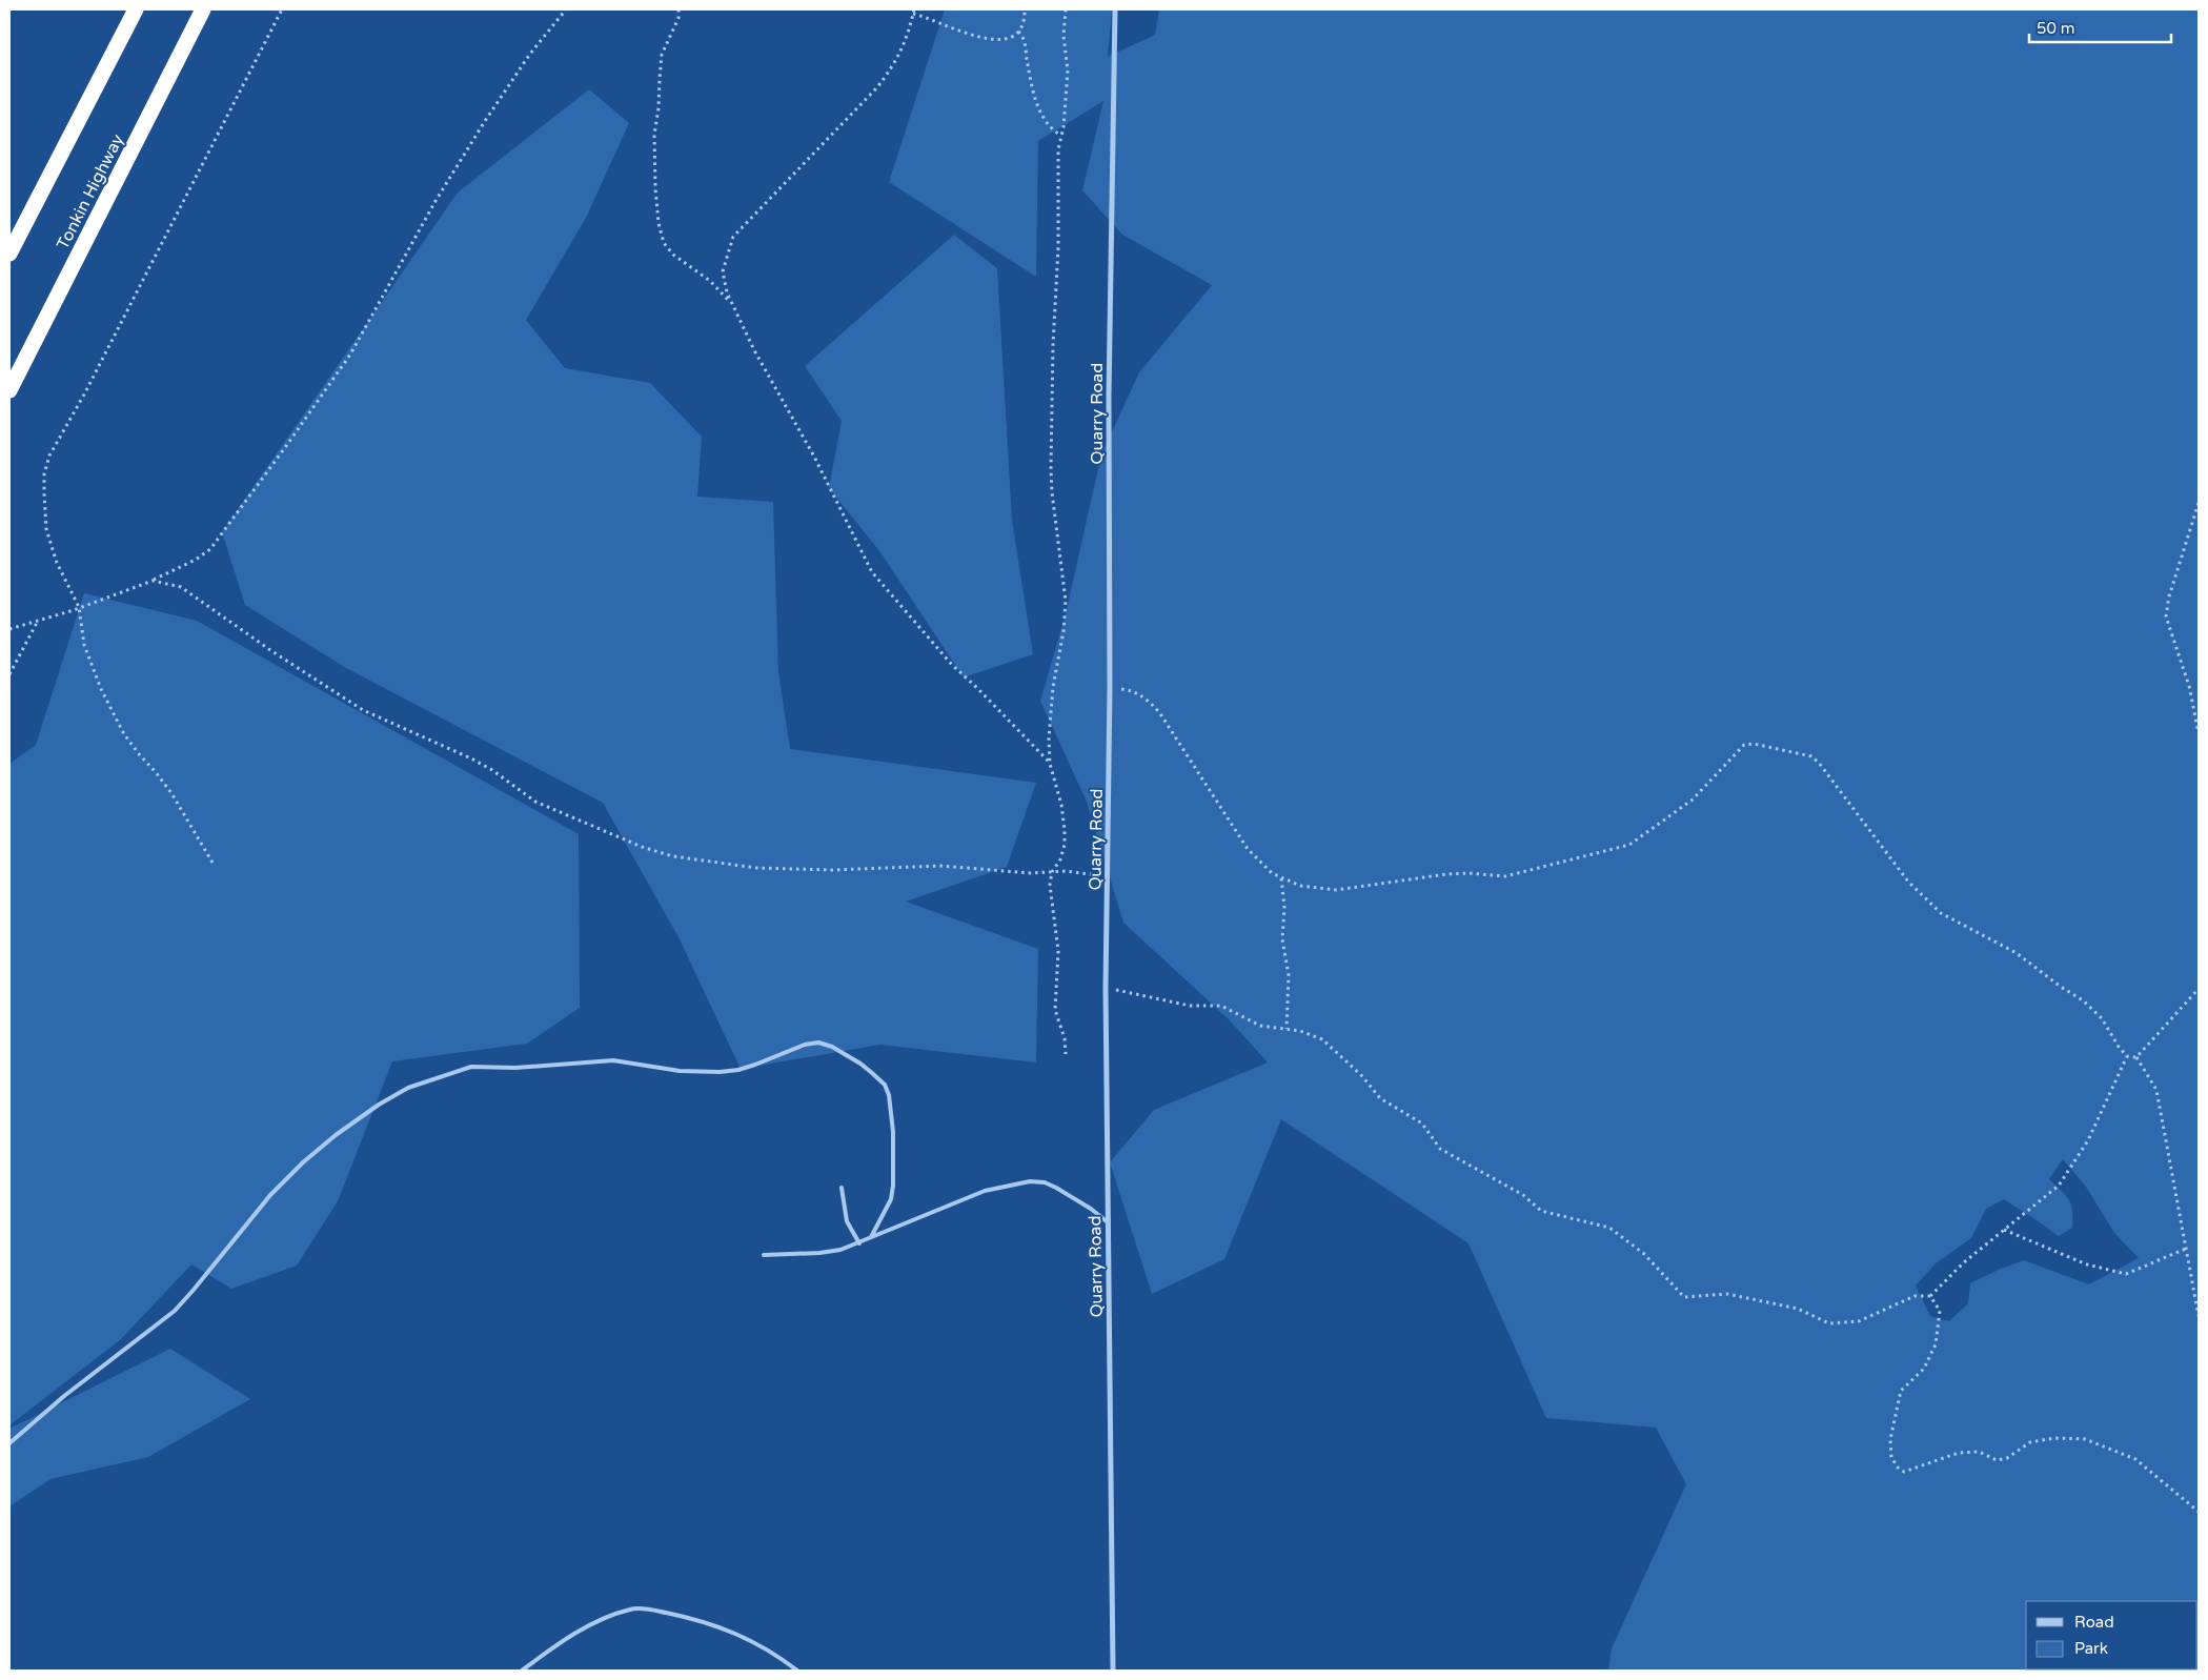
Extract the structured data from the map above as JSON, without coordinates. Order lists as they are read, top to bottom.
{
  "streets": {
    "highway": ["Tonkin Highway"],
    "street": ["Quarry Road"]
  },
  "legend": ["Road", "Park"],
  "scale_bar": "50 m"
}
